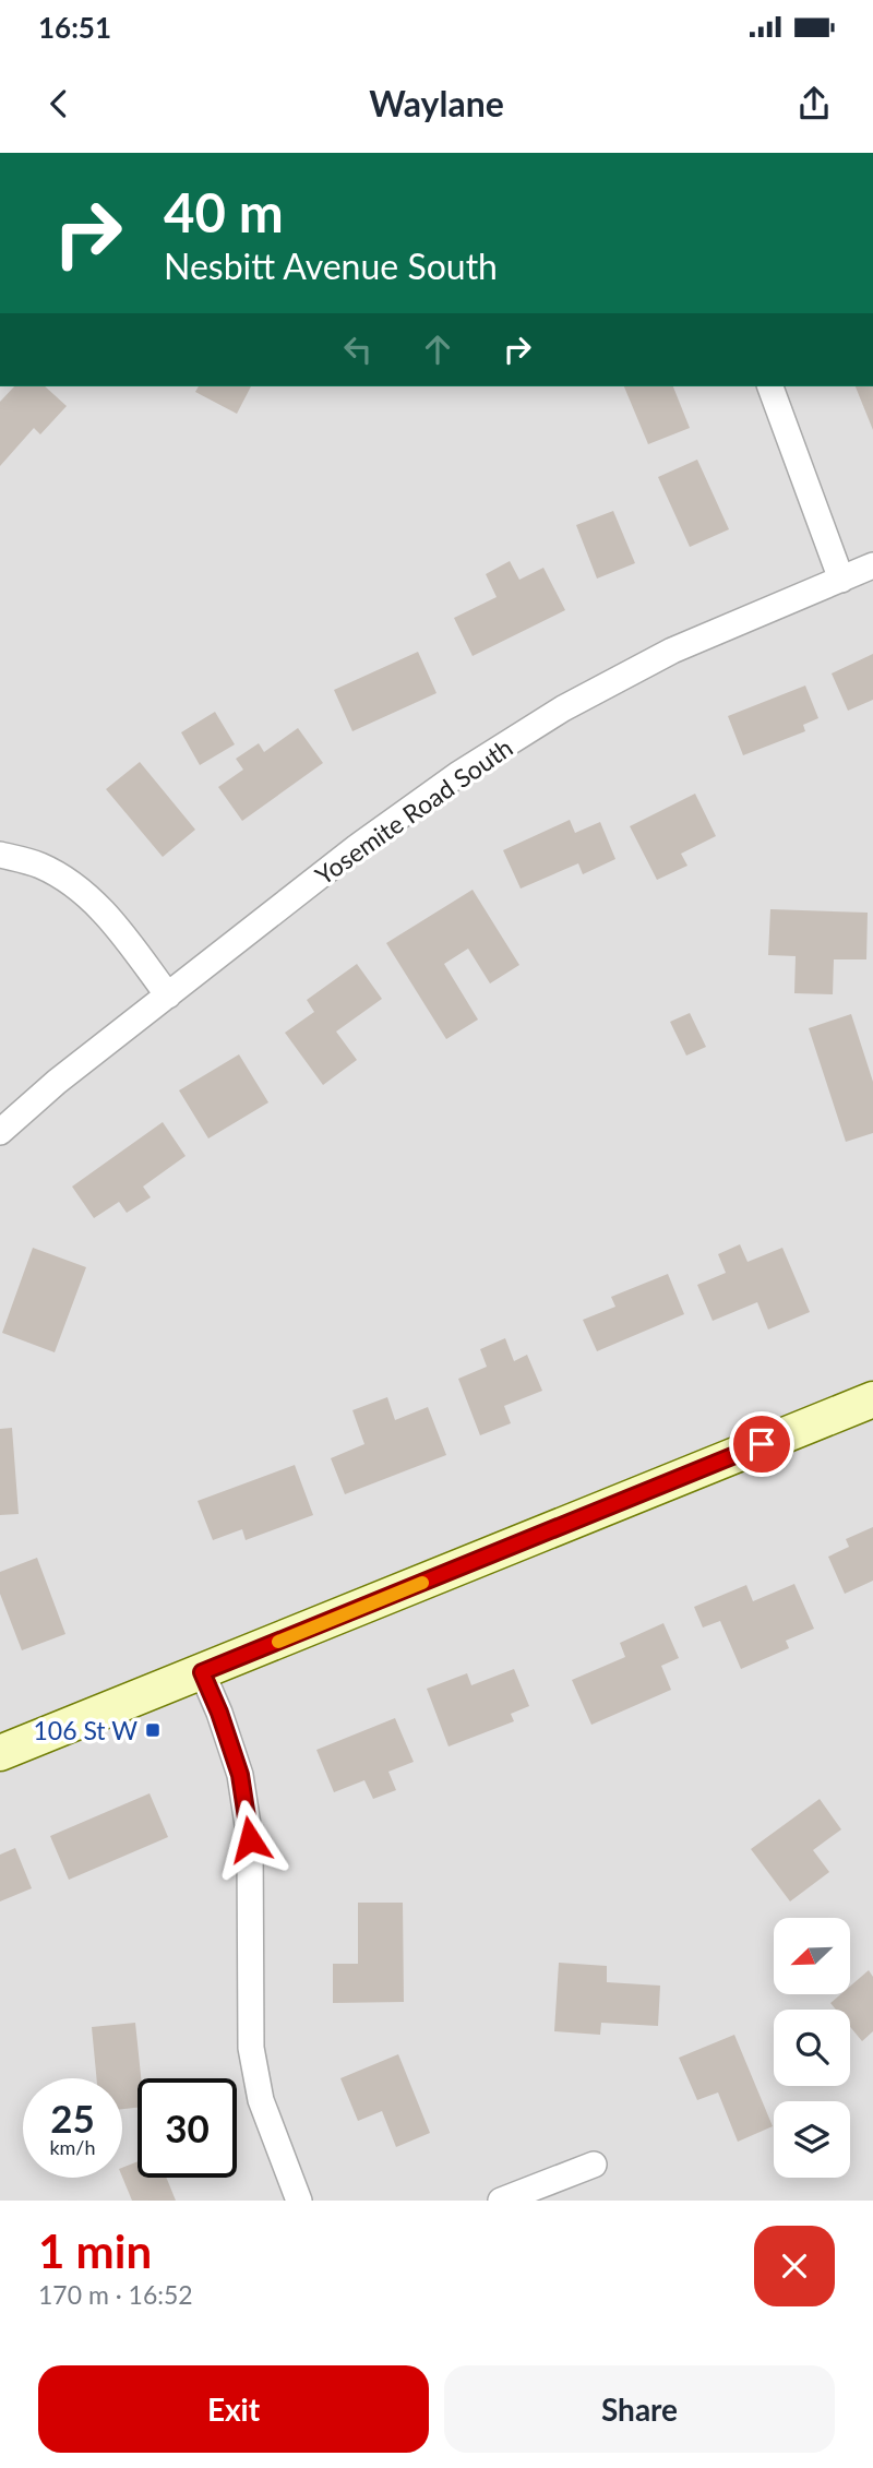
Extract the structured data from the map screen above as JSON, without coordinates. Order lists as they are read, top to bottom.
{
  "streets": {
    "street": ["Yosemite Road South"]
  },
  "places": {
    "transit": ["106 St W"]
  },
  "north": "bottom left",
  "page": {
    "status": "16:51",
    "header": "Waylane",
    "turn": ["40 m", "Nesbitt Avenue South"],
    "speed": "25 km/h",
    "limit": "30",
    "heading": ["1 min", "170 m · 16:52"],
    "buttons": ["Exit", "Share"]
  }
}
